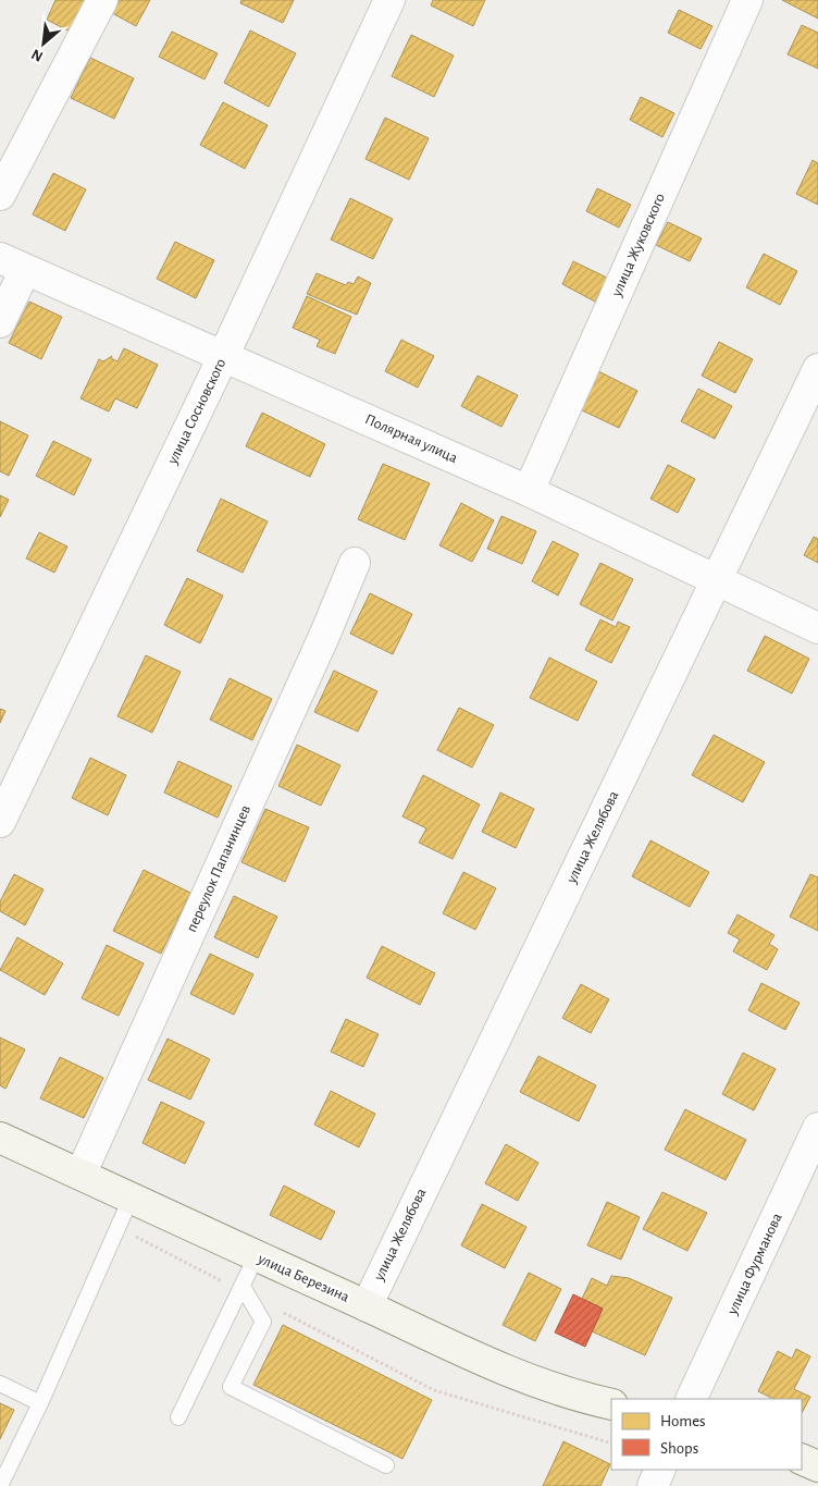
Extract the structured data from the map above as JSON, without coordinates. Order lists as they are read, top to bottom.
{
  "streets": {
    "street": [
      "улица Жуковского",
      "улица Сосновского",
      "Полярная улица",
      "улица Желябова",
      "переулок Папанинцев",
      "улица Фурманова",
      "улица Березина"
    ]
  },
  "crossings": [
    ["улица Жуковского", "Полярная улица"],
    ["улица Сосновского", "Полярная улица"],
    ["Полярная улица", "улица Желябова"],
    ["улица Желябова", "улица Березина"],
    ["переулок Папанинцев", "улица Березина"]
  ],
  "legend": ["Homes", "Shops"],
  "north": "bottom left"
}
